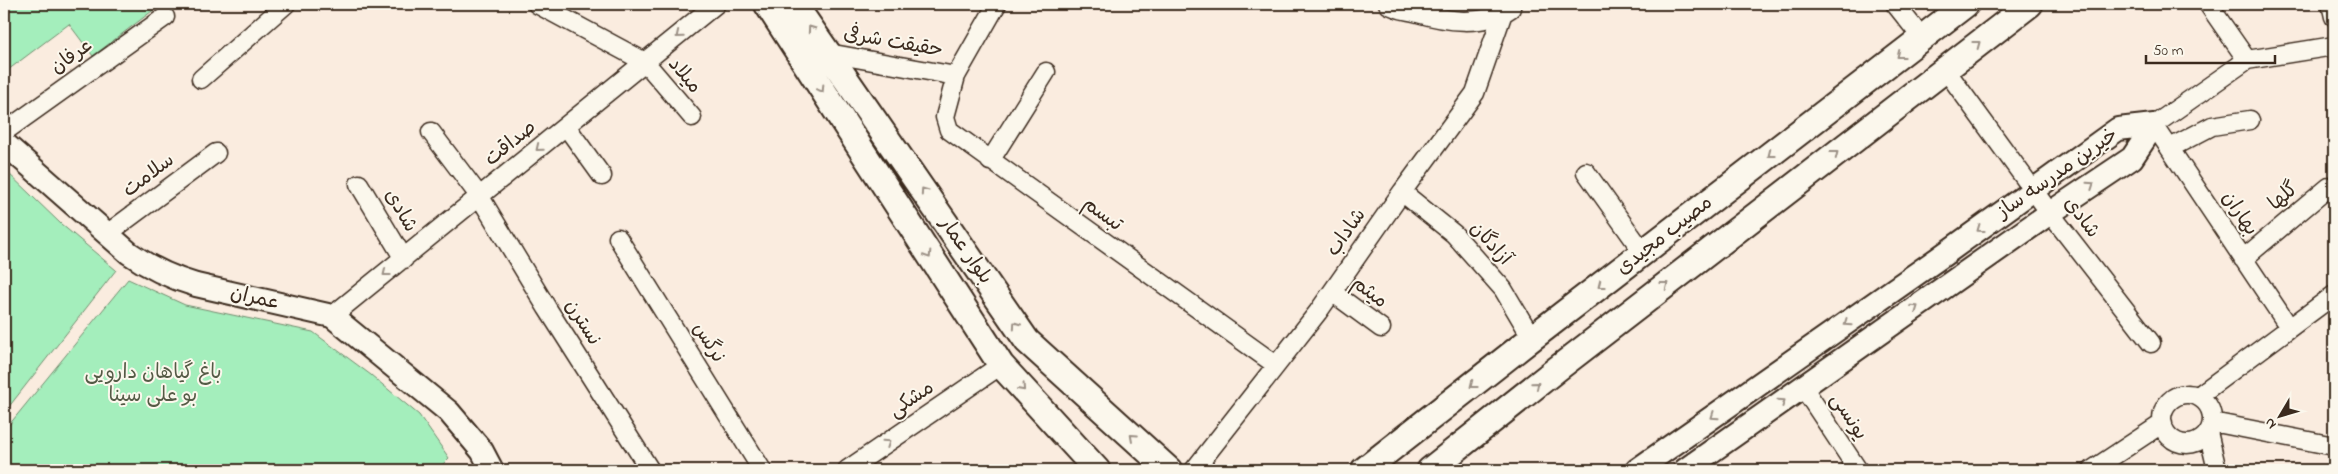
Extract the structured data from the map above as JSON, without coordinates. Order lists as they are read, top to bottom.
{
  "streets": {
    "main road": ["مصیب مجیدی", "بلوار عمار"],
    "street": [
      "حقیقت شرفی",
      "عرفان",
      "میلاد",
      "صداقت",
      "خیرین مدرسه ساز",
      "سلامت",
      "گلها",
      "شادی",
      "بهاران",
      "تبسم",
      "شاداب",
      "آزادگان",
      "میثم",
      "عمران",
      "نسترن",
      "نرگس",
      "مشکی",
      "یونسی"
    ]
  },
  "crossings": [
    ["حقیقت شرفی", "تبسم"],
    ["حقیقت شرفی", "بلوار عمار"],
    ["میلاد", "صداقت"],
    ["صداقت", "شادی"],
    ["صداقت", "عمران"],
    ["صداقت", "نسترن"],
    ["خیرین مدرسه ساز", "شادی"],
    ["خیرین مدرسه ساز", "بهاران"],
    ["خیرین مدرسه ساز", "یونسی"],
    ["سلامت", "عمران"],
    ["گلها", "بهاران"],
    ["شادی", "مصیب مجیدی"],
    ["تبسم", "شاداب"],
    ["شاداب", "آزادگان"],
    ["شاداب", "میثم"],
    ["مصیب مجیدی", "آزادگان"],
    ["بلوار عمار", "مشکی"]
  ],
  "one_way": ["صداقت", "مشکی"],
  "parks": ["باغ گیاهان دارویی بو علی سینا"],
  "scale_bar": "50 m",
  "north": "bottom left"
}
